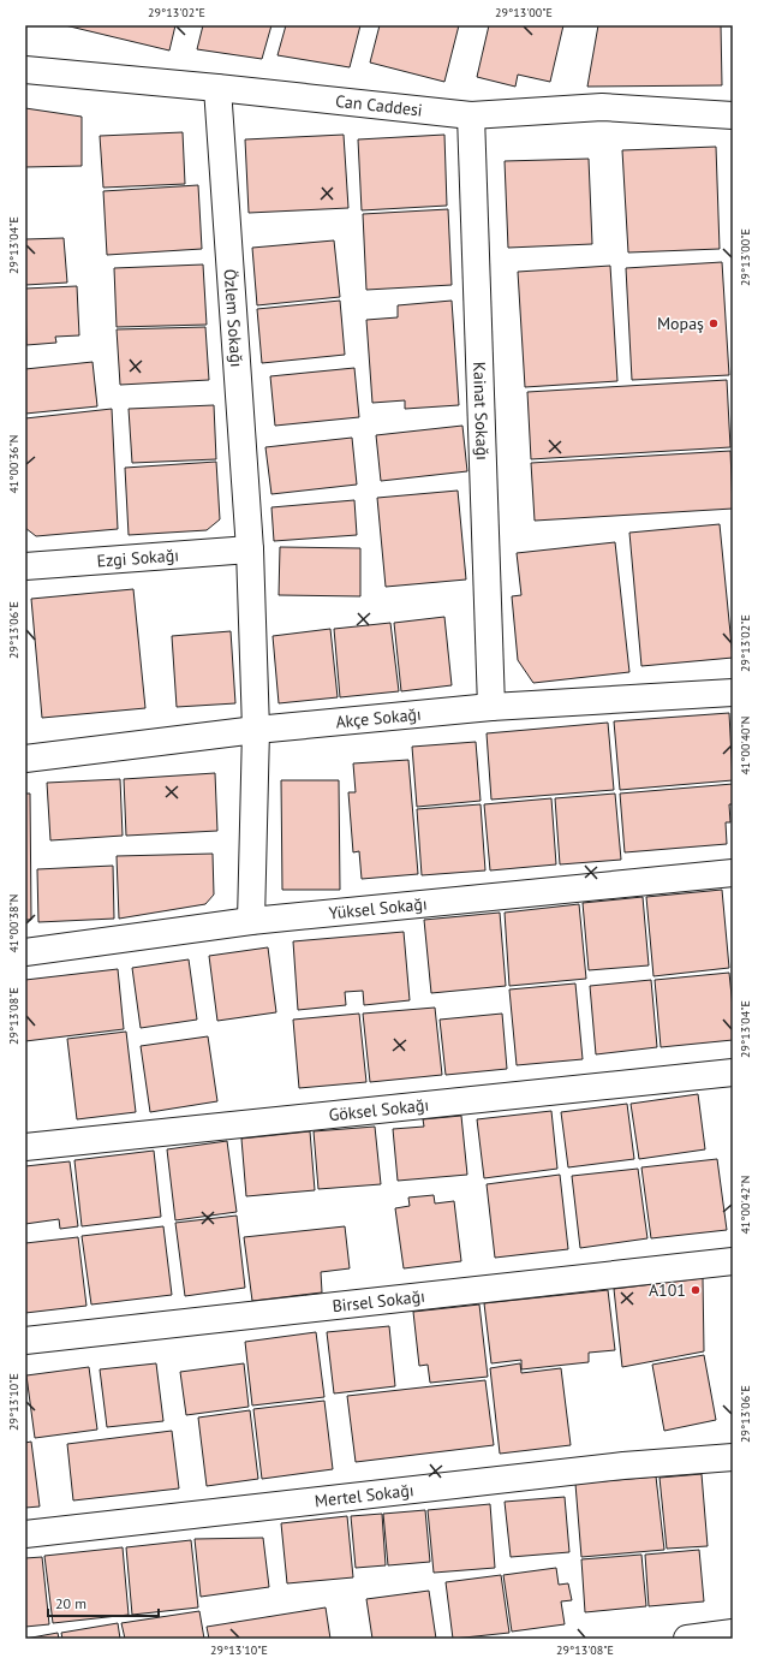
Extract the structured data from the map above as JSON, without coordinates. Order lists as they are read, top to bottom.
{
  "streets": {
    "street": [
      "Can Caddesi",
      "Özlem Sokağı",
      "Kainat Sokağı",
      "Ezgi Sokağı",
      "Akçe Sokağı",
      "Yüksel Sokağı",
      "Göksel Sokağı",
      "Birsel Sokağı",
      "Mertel Sokağı"
    ]
  },
  "crossings": [
    ["Can Caddesi", "Özlem Sokağı"],
    ["Can Caddesi", "Kainat Sokağı"],
    ["Özlem Sokağı", "Ezgi Sokağı"],
    ["Özlem Sokağı", "Akçe Sokağı"],
    ["Özlem Sokağı", "Yüksel Sokağı"],
    ["Kainat Sokağı", "Akçe Sokağı"]
  ],
  "places": ["Mopaş", "A101"],
  "scale_bar": "20 m",
  "coordinates": [
    "29°13'02\"E",
    "29°13'00\"E",
    "29°13'04\"E",
    "41°00'36\"N",
    "29°13'06\"E",
    "41°00'40\"N",
    "41°00'38\"N",
    "29°13'08\"E",
    "41°00'42\"N",
    "29°13'10\"E"
  ]
}
